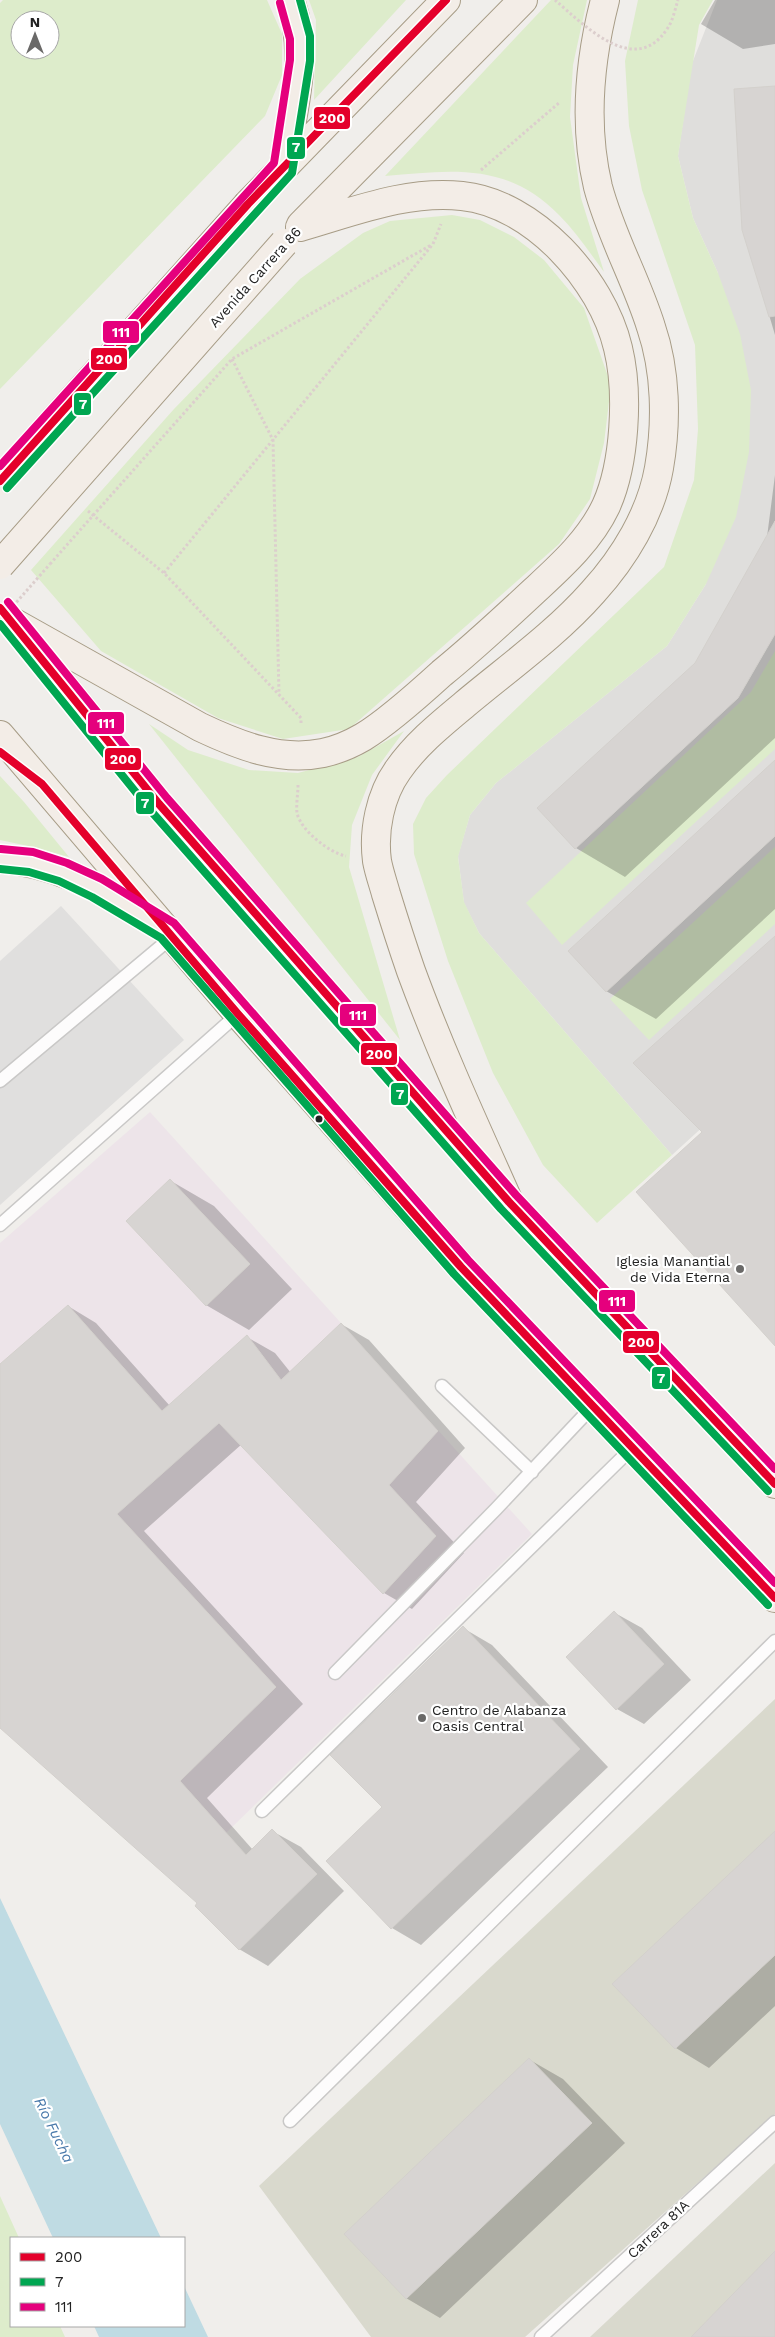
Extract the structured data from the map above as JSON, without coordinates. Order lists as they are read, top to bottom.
{
  "streets": {
    "main road": ["Avenida Carrera 86"],
    "lane": ["Carrera 81A"]
  },
  "water": ["Río Fucha"],
  "places": ["Iglesia Manantial de Vida Eterna", "Centro de Alabanza Oasis Central"],
  "lines": ["transit line 200", "transit line 7", "transit line 111"],
  "legend": ["200", "7", "111"],
  "north": "top"
}
